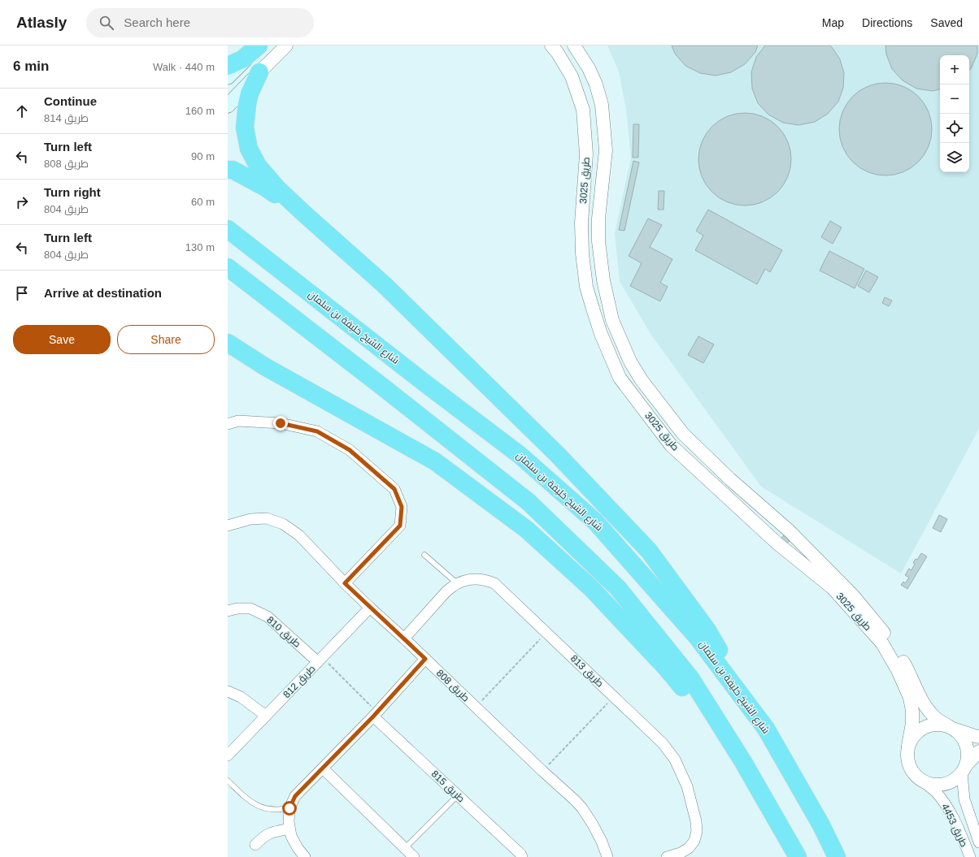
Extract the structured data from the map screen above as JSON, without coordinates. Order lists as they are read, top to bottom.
{
  "streets": {
    "highway": ["شارع الشيخ خليفة بن سلمان"],
    "street": [
      "طريق 3025",
      "طريق 810",
      "طريق 813",
      "طريق 812",
      "طريق 808",
      "طريق 815",
      "طريق 4453"
    ]
  },
  "crossings": [
    ["طريق 3025", "طريق 4453"],
    ["طريق 810", "طريق 812"],
    ["طريق 813", "طريق 808"],
    ["طريق 812", "طريق 808"]
  ],
  "page": {
    "header": "Atlasly",
    "search": "Search here",
    "nav": ["Map", "Directions", "Saved"],
    "heading": ["6 min", "Walk · 440 m"],
    "map_buttons": ["+", "−"],
    "list": [
      ["Continue", "طريق 814", "160 m"],
      ["Turn left", "طريق 808", "90 m"],
      ["Turn right", "طريق 804", "60 m"],
      ["Turn left", "طريق 804", "130 m"],
      "Arrive at destination"
    ],
    "buttons": ["Save", "Share"]
  }
}
